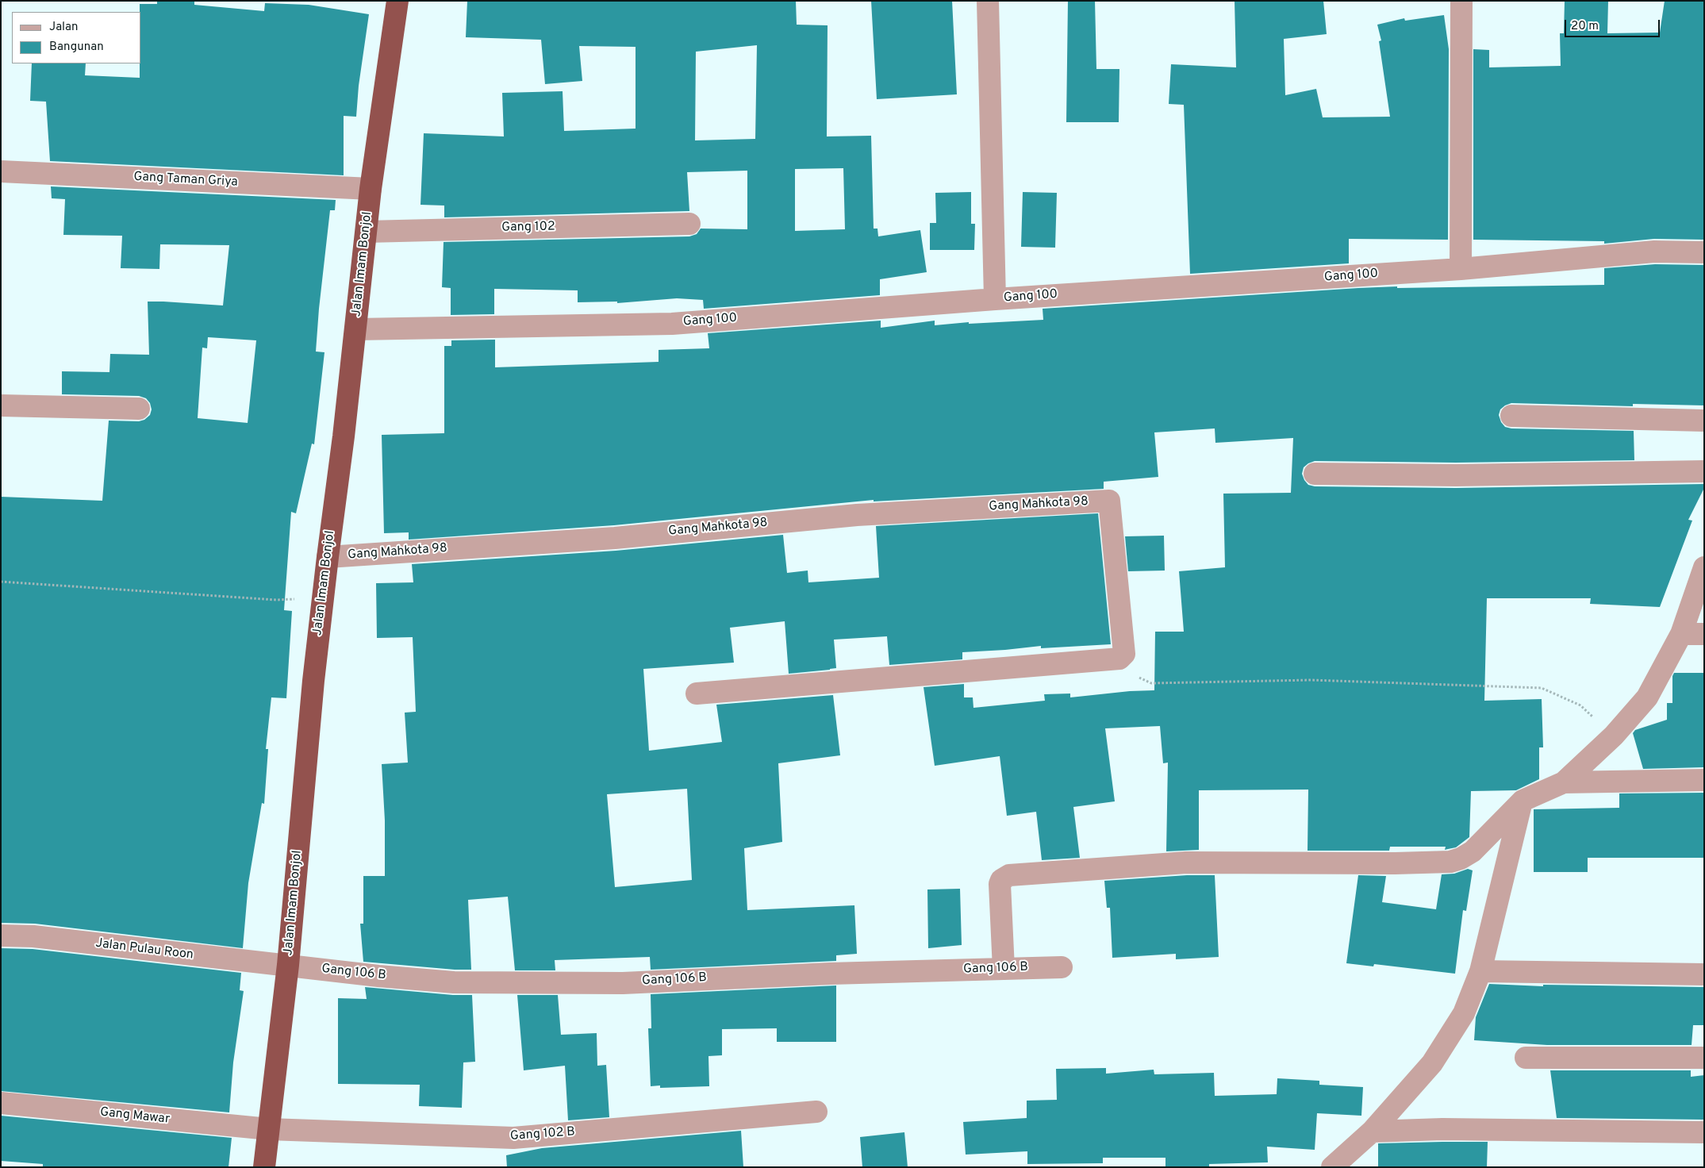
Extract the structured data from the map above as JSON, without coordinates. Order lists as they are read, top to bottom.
{
  "streets": {
    "highway": ["Jalan Imam Bonjol"],
    "street": [
      "Gang Taman Griya",
      "Gang 102",
      "Gang 100",
      "Gang Mahkota 98",
      "Jalan Pulau Roon",
      "Gang 106 B",
      "Gang Mawar",
      "Gang 102 B"
    ]
  },
  "crossings": [
    ["Gang Taman Griya", "Jalan Imam Bonjol"],
    ["Gang 102", "Jalan Imam Bonjol"],
    ["Jalan Imam Bonjol", "Gang 100"],
    ["Jalan Imam Bonjol", "Gang Mahkota 98"],
    ["Jalan Imam Bonjol", "Jalan Pulau Roon"],
    ["Jalan Imam Bonjol", "Gang 106 B"],
    ["Jalan Imam Bonjol", "Gang Mawar"],
    ["Jalan Imam Bonjol", "Gang 102 B"],
    ["Jalan Pulau Roon", "Gang 106 B"],
    ["Gang Mawar", "Gang 102 B"]
  ],
  "legend": ["Jalan", "Bangunan"],
  "scale_bar": "20 m"
}
